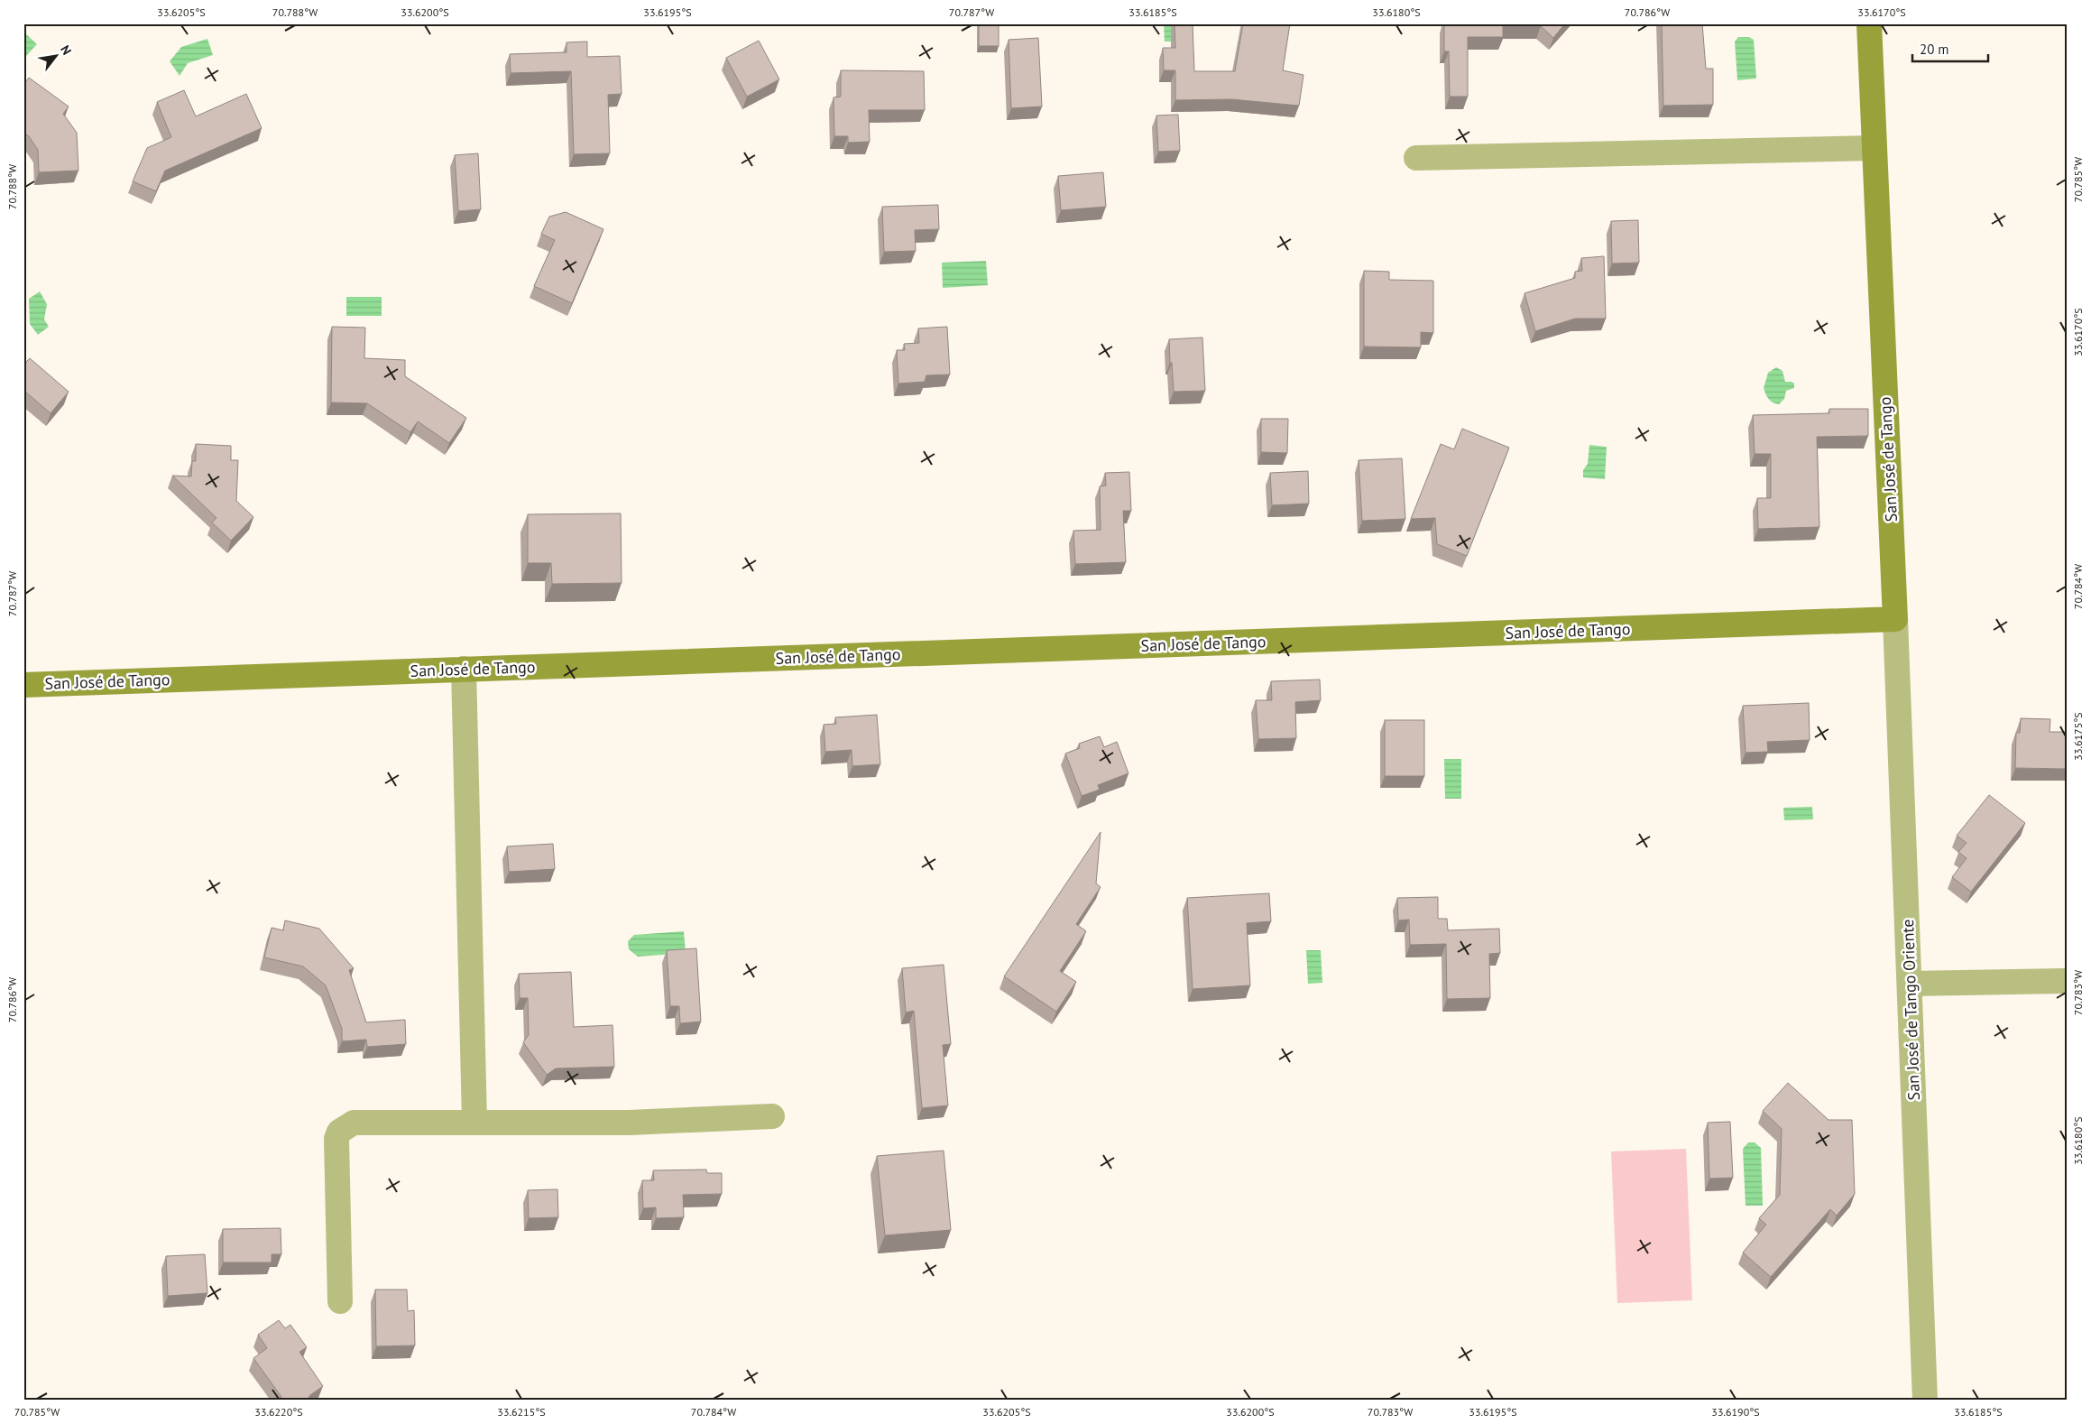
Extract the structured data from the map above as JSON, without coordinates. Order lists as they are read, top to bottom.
{
  "streets": {
    "street": ["San José de Tango", "San José de Tango Oriente"]
  },
  "crossings": [
    ["San José de Tango", "San José de Tango Oriente"]
  ],
  "scale_bar": "20 m",
  "north": "top right",
  "coordinates": [
    "33.6205°S",
    "70.788°W",
    "33.6200°S",
    "33.6195°S",
    "70.787°W",
    "33.6185°S",
    "33.6180°S",
    "70.786°W",
    "33.6170°S",
    "70.785°W",
    "70.784°W",
    "33.6175°S",
    "70.783°W",
    "33.6220°S",
    "33.6215°S",
    "33.6190°S"
  ]
}
